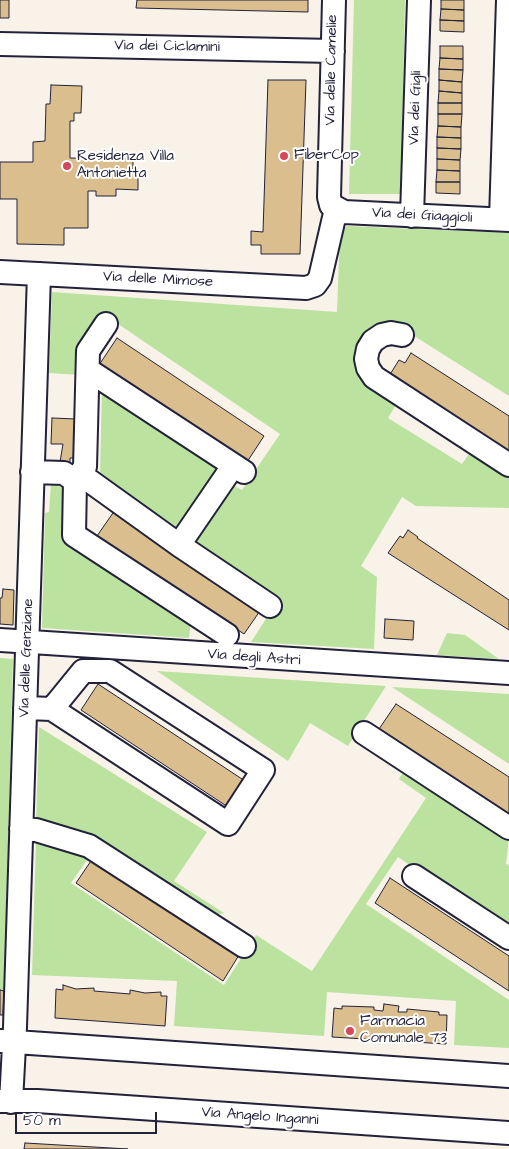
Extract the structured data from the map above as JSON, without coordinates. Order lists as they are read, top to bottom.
{
  "streets": {
    "street": [
      "Via dei Ciclamini",
      "Via delle Camelie",
      "Via dei Gigli",
      "Via dei Giaggioli",
      "Via delle Mimose",
      "Via delle Genziane",
      "Via degli Astri",
      "Via Angelo Inganni"
    ]
  },
  "crossings": [
    ["Via dei Ciclamini", "Via delle Camelie"],
    ["Via delle Camelie", "Via dei Giaggioli"],
    ["Via delle Camelie", "Via delle Mimose"],
    ["Via dei Gigli", "Via dei Giaggioli"],
    ["Via delle Mimose", "Via delle Genziane"],
    ["Via delle Genziane", "Via degli Astri"],
    ["Via delle Genziane", "Via Angelo Inganni"]
  ],
  "places": ["FiberCop", "Residenza Villa Antonietta", "Farmacia Comunale 73"],
  "scale_bar": "50 m"
}
